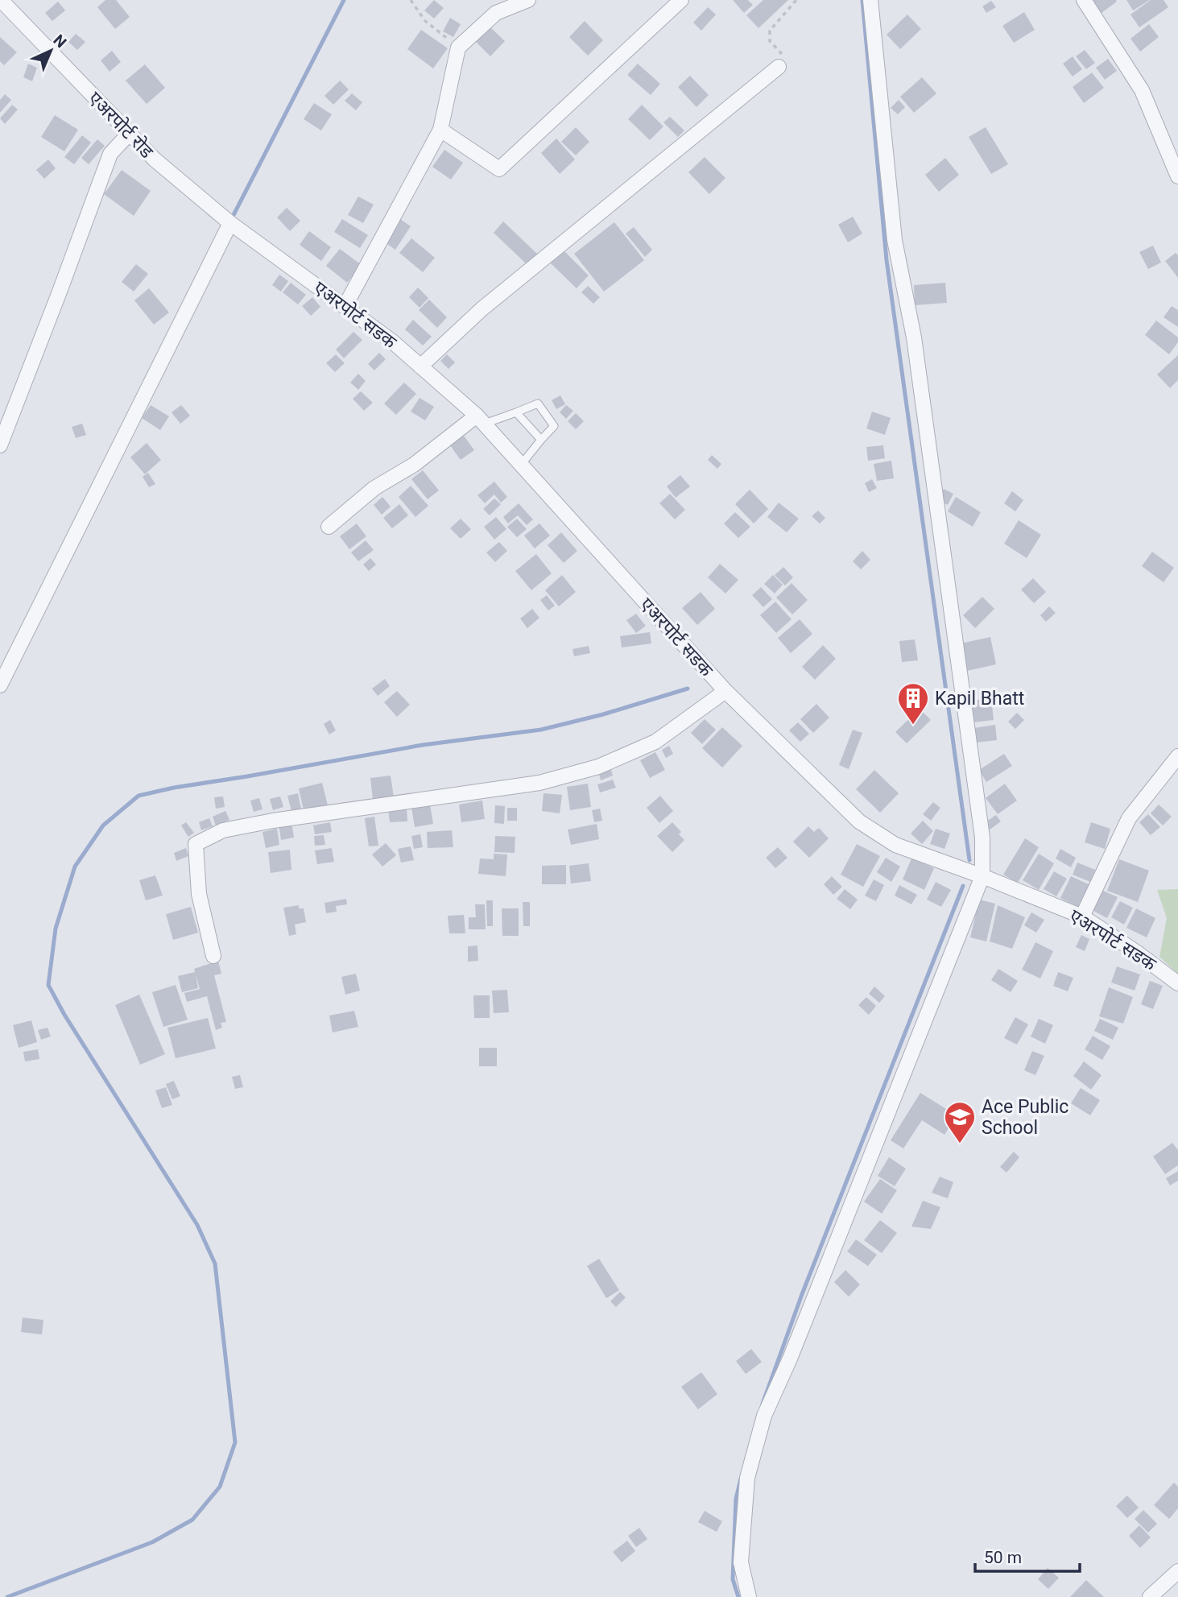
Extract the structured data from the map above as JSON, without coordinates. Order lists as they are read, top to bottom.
{
  "streets": {
    "street": ["एअरपोर्ट रोड", "एअरपोर्ट सडक"]
  },
  "crossings": [
    ["एअरपोर्ट रोड", "एअरपोर्ट सडक"]
  ],
  "places": {
    "building": ["Kapil Bhatt"],
    "school or university": ["Ace Public School"]
  },
  "scale_bar": "50 m",
  "north": "top right"
}
